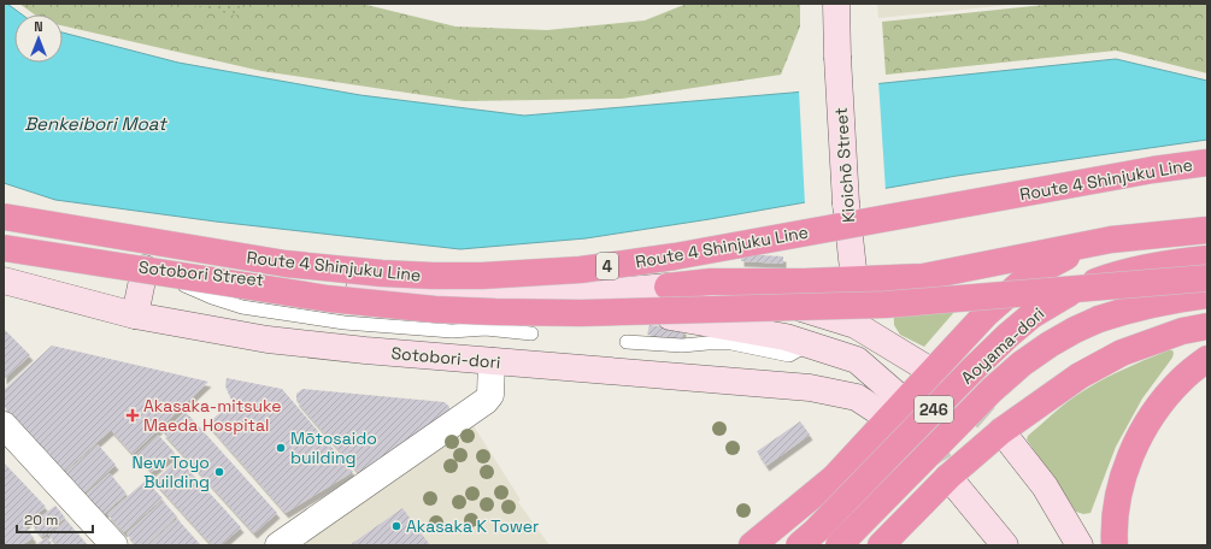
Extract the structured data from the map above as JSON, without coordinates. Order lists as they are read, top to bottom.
{
  "streets": {
    "highway": [
      "Route 4 Shinjuku Line",
      "4",
      "Aoyama-dori",
      "246"
    ],
    "main road": ["Kioichō Street", "Sotobori Street", "Sotobori-dori"]
  },
  "crossings": [
    ["Kioichō Street", "Sotobori-dori"],
    ["Route 4 Shinjuku Line", "Sotobori Street"]
  ],
  "water": ["Benkeibori Moat"],
  "places": {
    "health": ["Akasaka-mitsuke Maeda Hospital"],
    "other": ["Mōtosaido building", "New Toyo Building", "Akasaka K Tower"]
  },
  "scale_bar": "20 m",
  "north": "top"
}
